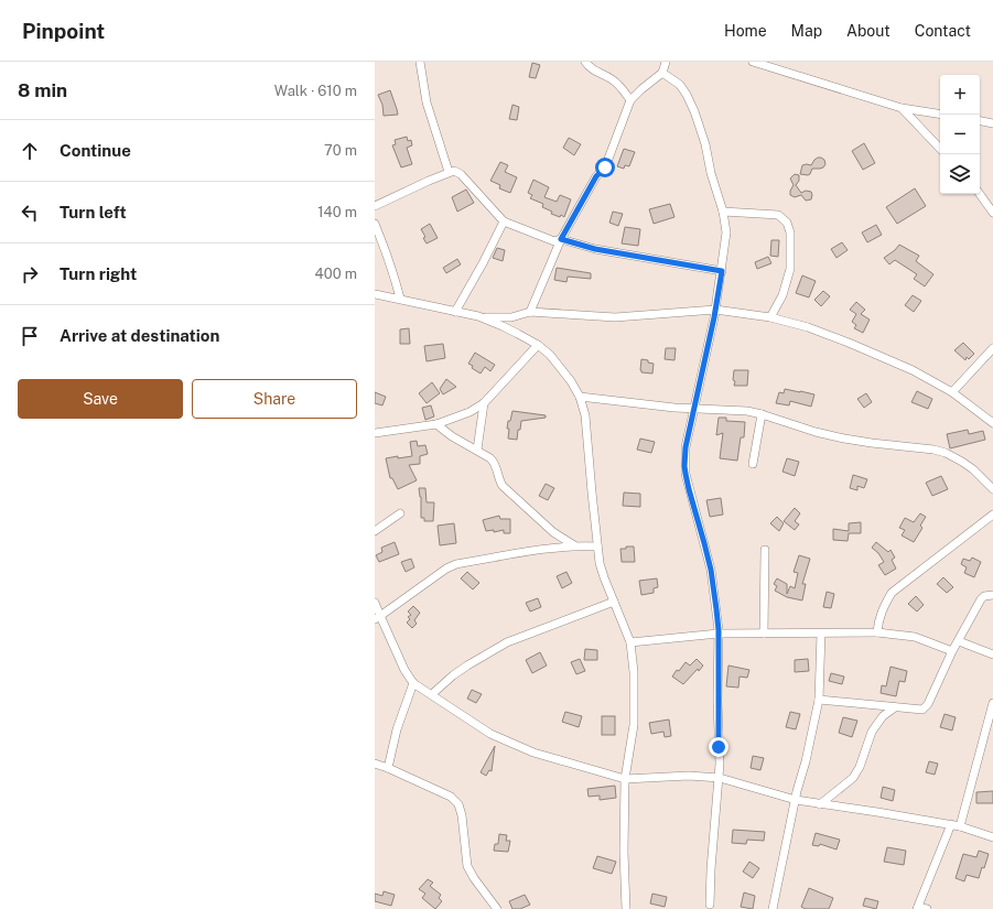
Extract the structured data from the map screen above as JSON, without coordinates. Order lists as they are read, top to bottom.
{
  "page": {
    "header": "Pinpoint",
    "nav": [
      "Home",
      "Map",
      "About",
      "Contact"
    ],
    "heading": ["8 min", "Walk · 610 m"],
    "map_buttons": ["+", "−"],
    "list": [
      ["Continue", "70 m"],
      ["Turn left", "140 m"],
      ["Turn right", "400 m"],
      "Arrive at destination"
    ],
    "buttons": ["Save", "Share"]
  }
}
